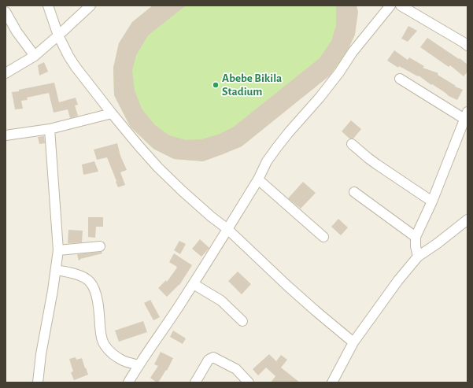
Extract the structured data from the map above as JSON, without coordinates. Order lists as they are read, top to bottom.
{
  "places": ["Abebe Bikila Stadium"]
}
